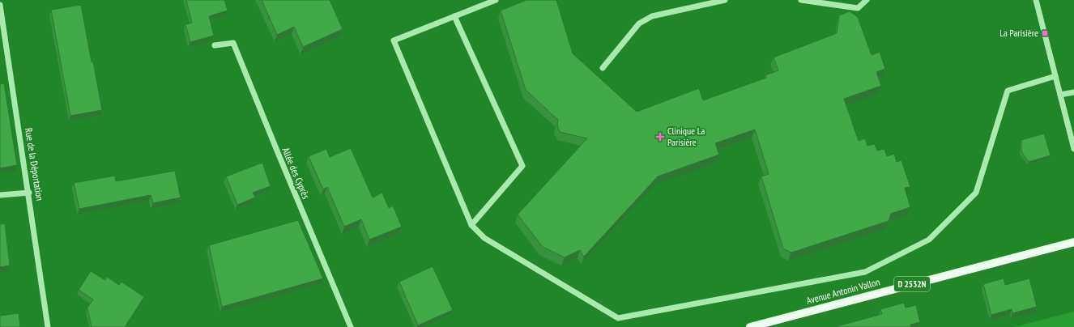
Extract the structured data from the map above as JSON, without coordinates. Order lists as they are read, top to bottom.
{
  "streets": {
    "main road": ["D 2532N", "Avenue Antonin Vallon"],
    "street": ["Rue de la Déportation", "Allée des Cyprès"]
  },
  "places": {
    "transit": ["La Parisière"],
    "health": ["Clinique La Parisière"]
  }
}
